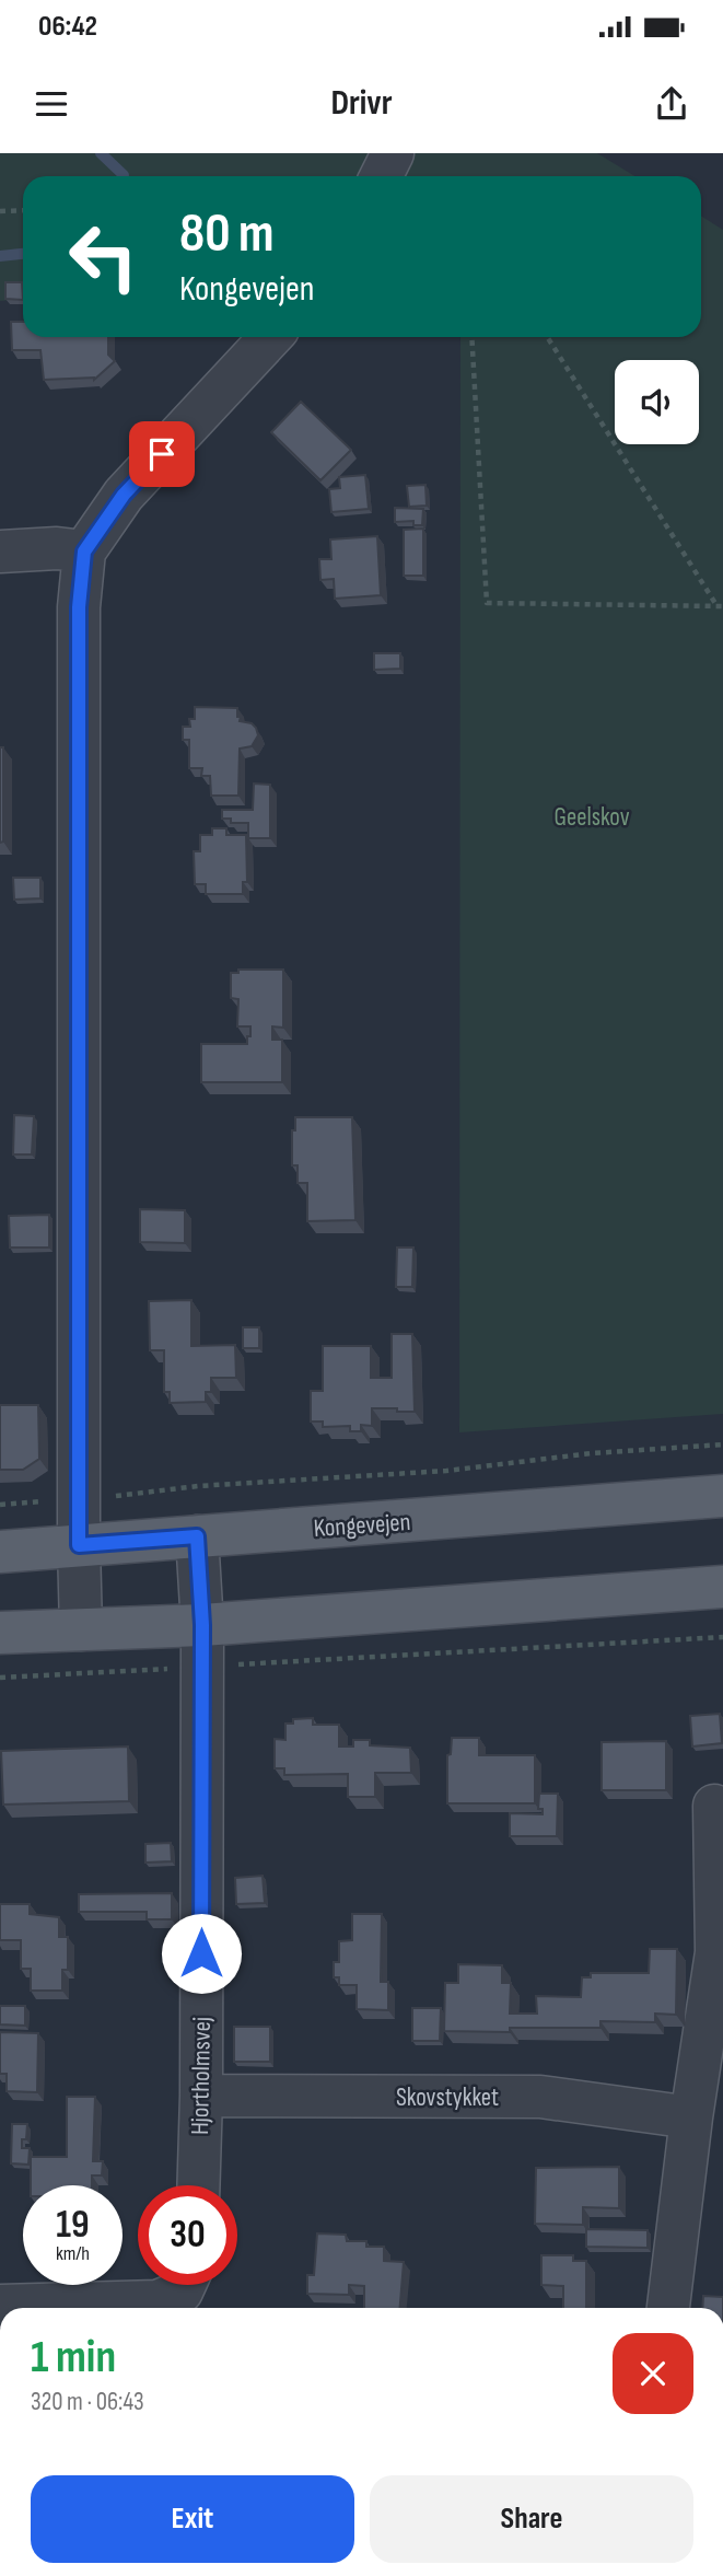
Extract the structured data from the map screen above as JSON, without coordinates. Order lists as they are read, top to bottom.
{
  "streets": {
    "main road": ["Kongevejen"],
    "street": ["Hjortholmsvej", "Skovstykket"]
  },
  "crossings": [
    ["Kongevejen", "Hjortholmsvej"],
    ["Hjortholmsvej", "Skovstykket"]
  ],
  "parks": ["Geelskov"],
  "page": {
    "status": "06:42",
    "header": "Drivr",
    "turn": ["80 m", "Kongevejen"],
    "speed": "19 km/h",
    "limit": "30",
    "heading": ["1 min", "320 m · 06:43"],
    "buttons": ["Exit", "Share"]
  }
}
